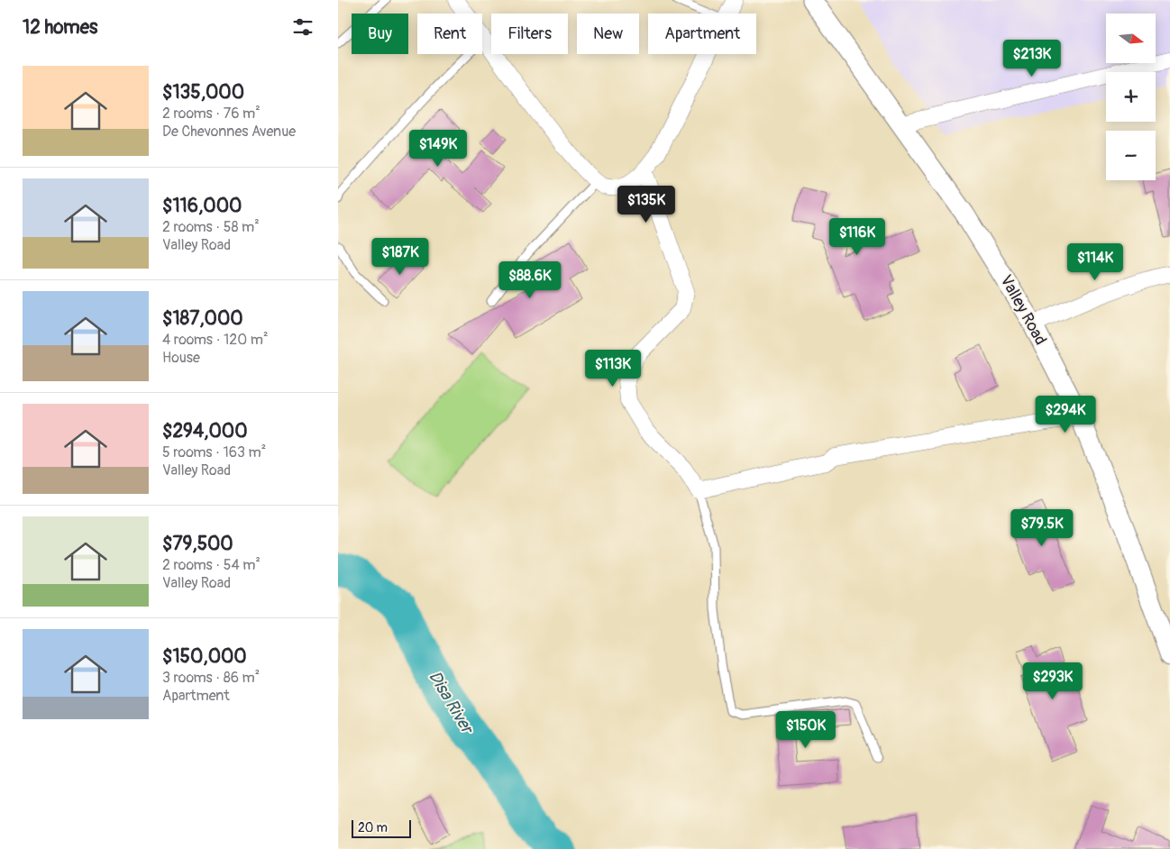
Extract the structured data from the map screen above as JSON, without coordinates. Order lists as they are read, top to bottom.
{
  "streets": {
    "street": ["Valley Road"]
  },
  "water": ["Disa River"],
  "scale_bar": "20 m",
  "north": "right",
  "page": {
    "heading": "12 homes",
    "map_buttons": ["+", "−"],
    "chip": [
      "Buy",
      "Rent",
      "Filters",
      "New",
      "Apartment"
    ],
    "price": [
      "$213K",
      "$149K",
      "$135K",
      "$116K",
      "$187K",
      "$114K",
      "$88.6K",
      "$113K",
      "$294K",
      "$79.5K",
      "$293K",
      "$150K"
    ],
    "list": [
      {
        "name": "$135,000",
        "note": "2 rooms · 76 m² · De Chevonnes Avenue"
      },
      {
        "name": "$116,000",
        "note": "2 rooms · 58 m² · Valley Road"
      },
      {
        "name": "$187,000",
        "note": "4 rooms · 120 m² · House"
      },
      {
        "name": "$294,000",
        "note": "5 rooms · 163 m² · Valley Road"
      },
      {
        "name": "$79,500",
        "note": "2 rooms · 54 m² · Valley Road"
      },
      {
        "name": "$150,000",
        "note": "3 rooms · 86 m² · Apartment"
      }
    ],
    "scale": "20 m"
  }
}
